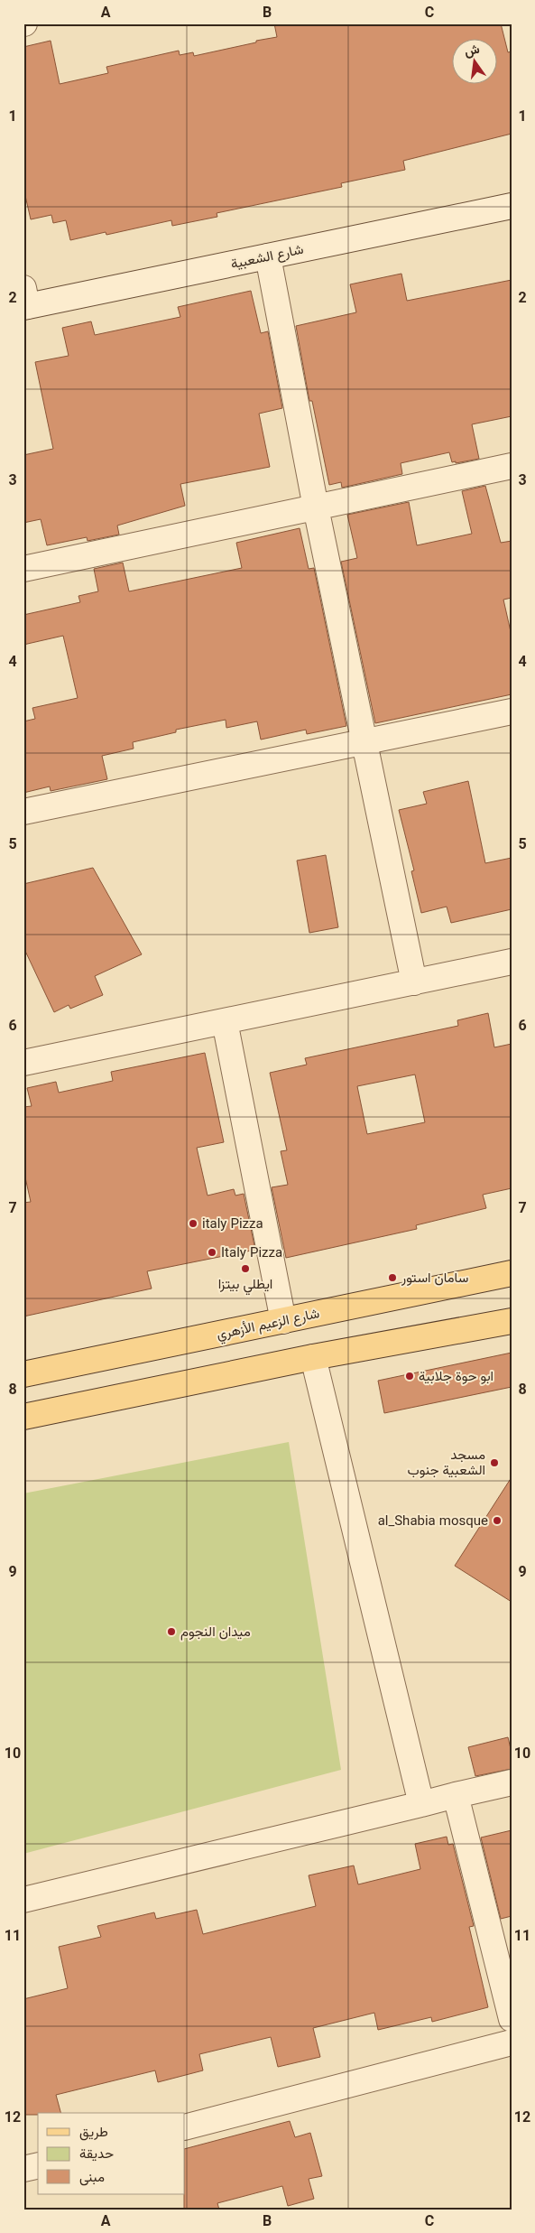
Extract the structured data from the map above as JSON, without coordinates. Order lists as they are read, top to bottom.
{
  "streets": {
    "main road": ["شارع الزعيم الأزهري"],
    "street": ["شارع الشعبية"]
  },
  "places": [
    "italy Pizza",
    "Italy Pizza",
    "ايطلي بيتزا",
    "سامان استور",
    "ابو حوة جلابية",
    "مسجد الشعبية جنوب",
    "al_Shabia mosque",
    "ميدان النجوم"
  ],
  "legend": ["طريق", "حديقة", "مبنى"],
  "north": "top",
  "grid": {
    "columns": ["A", "B", "C"],
    "rows": [
      "1",
      "2",
      "3",
      "4",
      "5",
      "6",
      "7",
      "8",
      "9",
      "10",
      "11",
      "12"
    ]
  }
}
